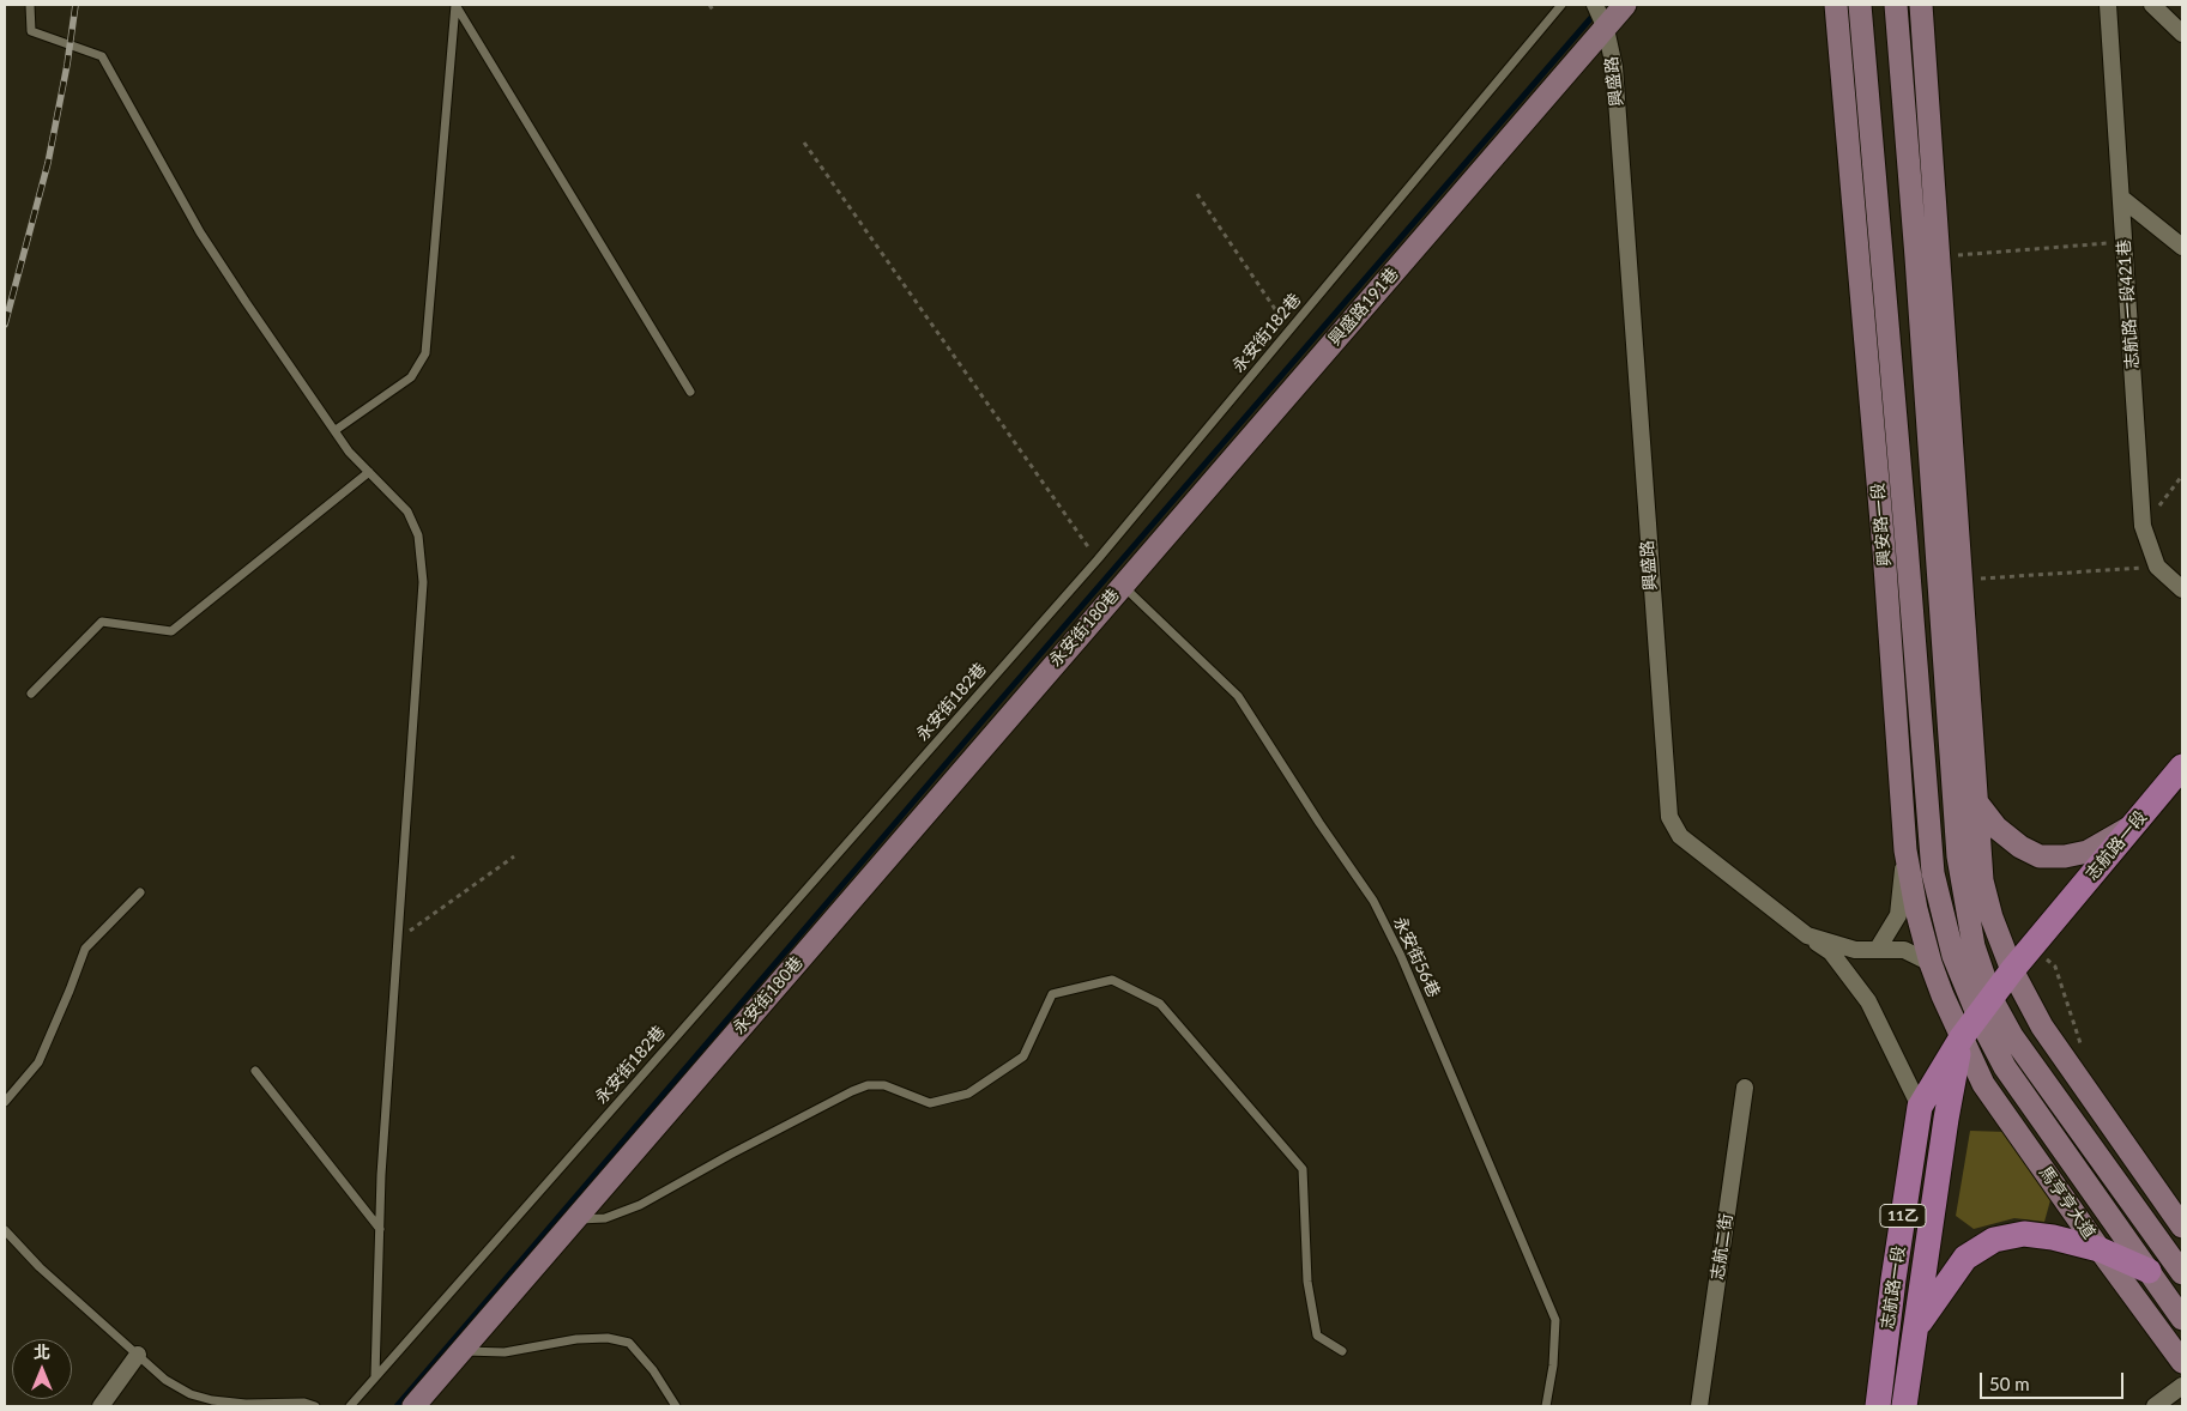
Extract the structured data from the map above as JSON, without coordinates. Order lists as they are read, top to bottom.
{
  "streets": {
    "main road": ["志航路一段", "11乙"],
    "street": [
      "興盛路",
      "志航路一段421巷",
      "興盛路191巷",
      "興安路一段",
      "永安街180巷",
      "馬亨亨大道",
      "志航二街"
    ],
    "lane": ["永安街182巷", "永安街56巷"]
  },
  "crossings": [
    ["興盛路", "興盛路191巷"],
    ["興盛路", "興安路一段"],
    ["興盛路191巷", "永安街180巷"],
    ["興盛路191巷", "永安街56巷"],
    ["興安路一段", "志航路一段"],
    ["興安路一段", "馬亨亨大道"],
    ["永安街180巷", "永安街56巷"],
    ["志航路一段", "馬亨亨大道"]
  ],
  "scale_bar": "50 m",
  "north": "top"
}
